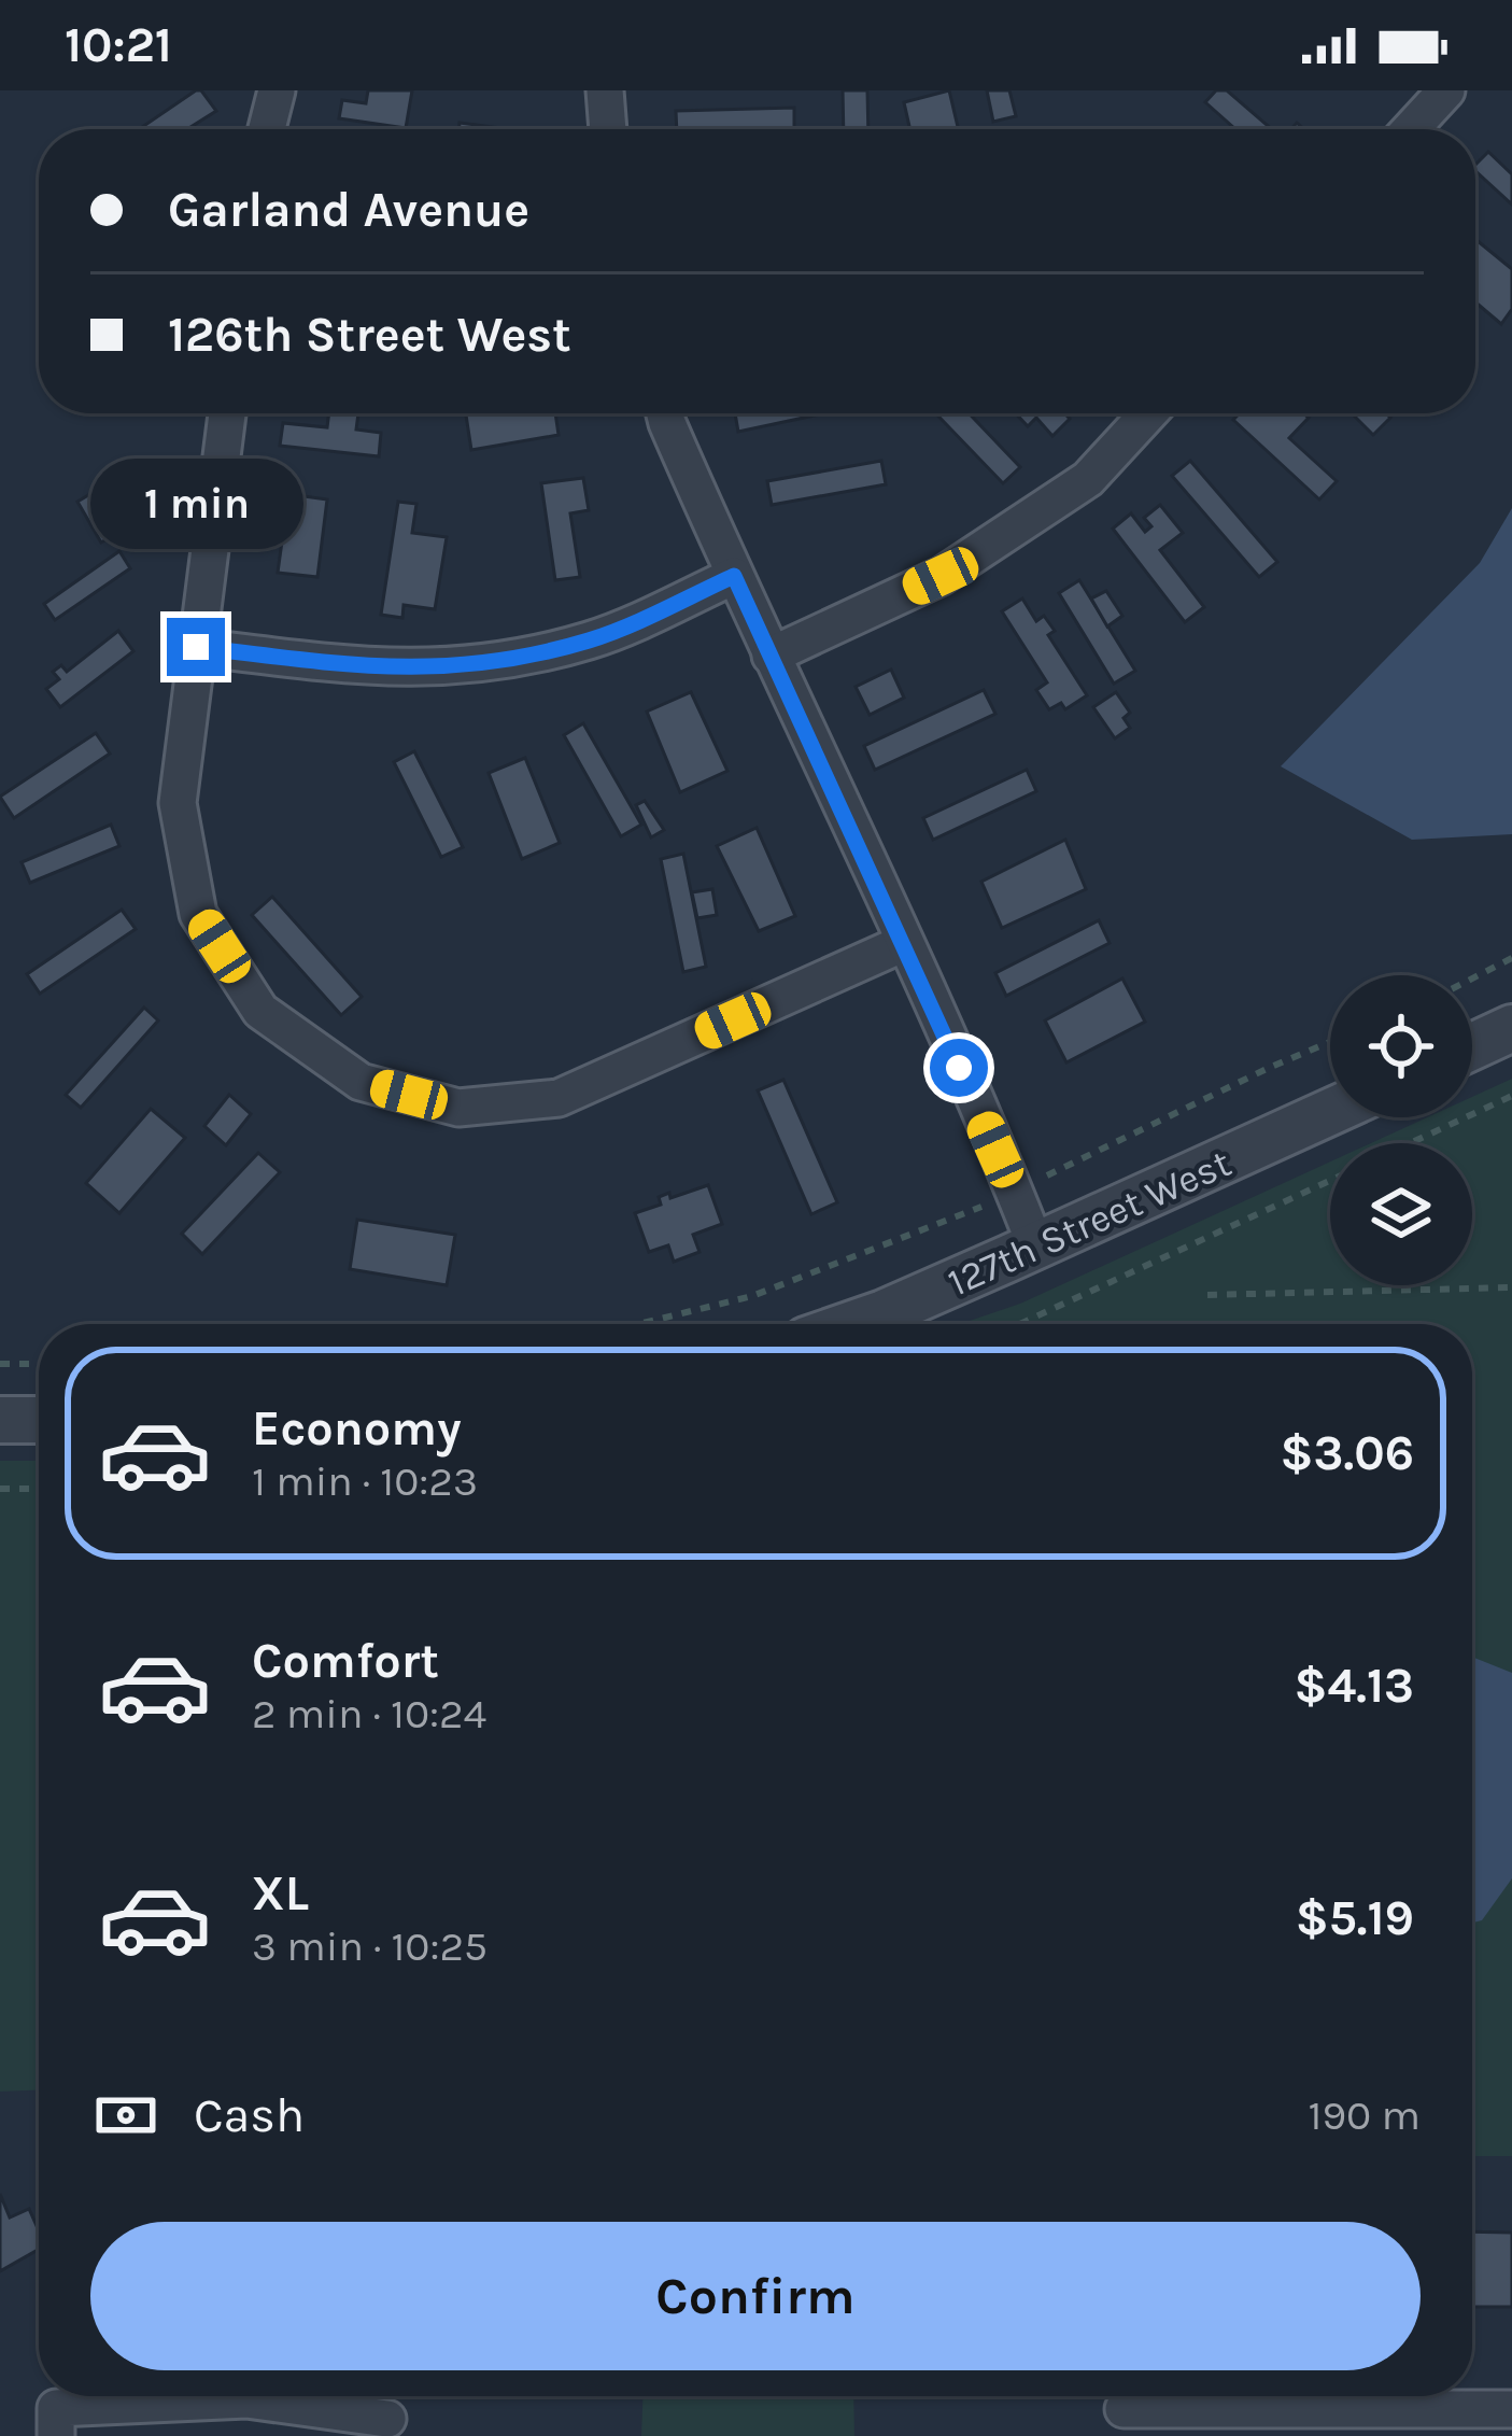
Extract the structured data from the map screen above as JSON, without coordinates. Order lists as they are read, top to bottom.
{
  "streets": {
    "street": ["127th Street West"]
  },
  "page": {
    "status": "10:21",
    "banner": ["Garland Avenue", "126th Street West"],
    "bubble": "1 min",
    "list": [
      {
        "name": "Economy",
        "note": "1 min · 10:23",
        "value": "$3.06"
      },
      {
        "name": "Comfort",
        "note": "2 min · 10:24",
        "value": "$4.13"
      },
      {
        "name": "XL",
        "note": "3 min · 10:25",
        "value": "$5.19"
      }
    ],
    "pay": ["Cash", "190 m"],
    "buttons": "Confirm"
  }
}
